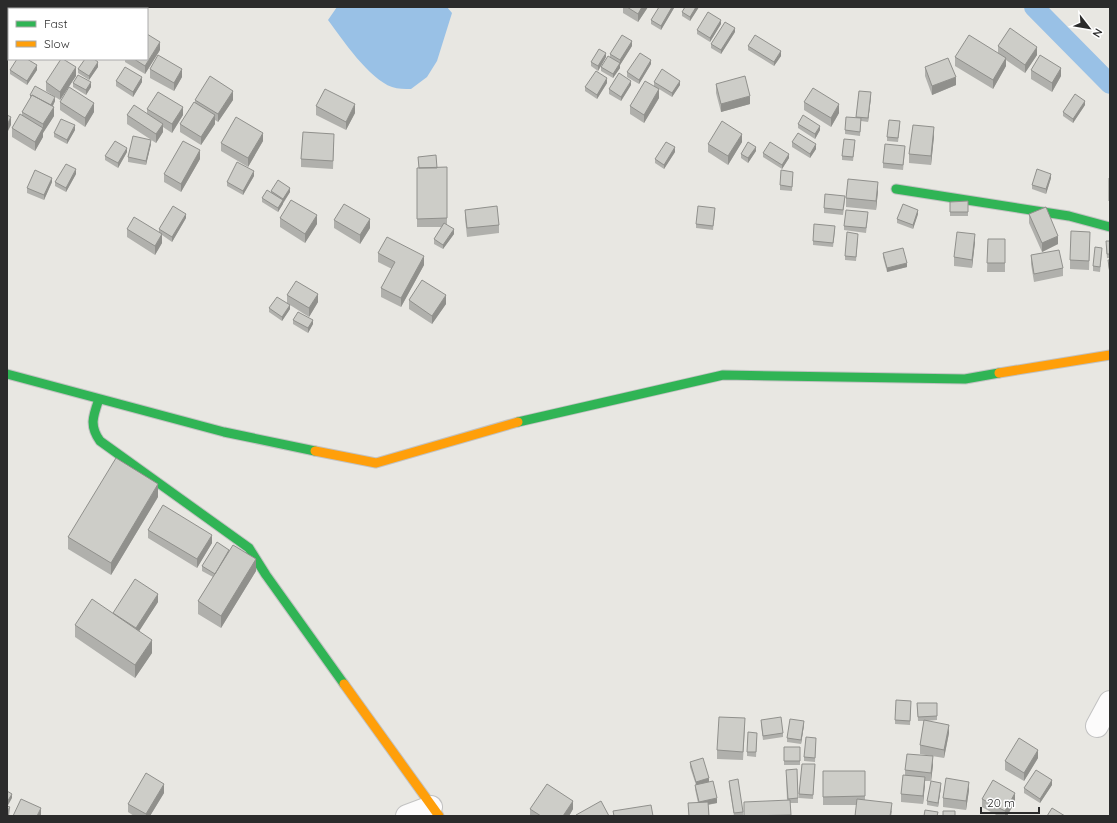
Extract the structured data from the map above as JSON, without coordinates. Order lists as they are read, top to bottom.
{
  "legend": ["Fast", "Slow"],
  "scale_bar": "20 m",
  "north": "bottom right"
}
